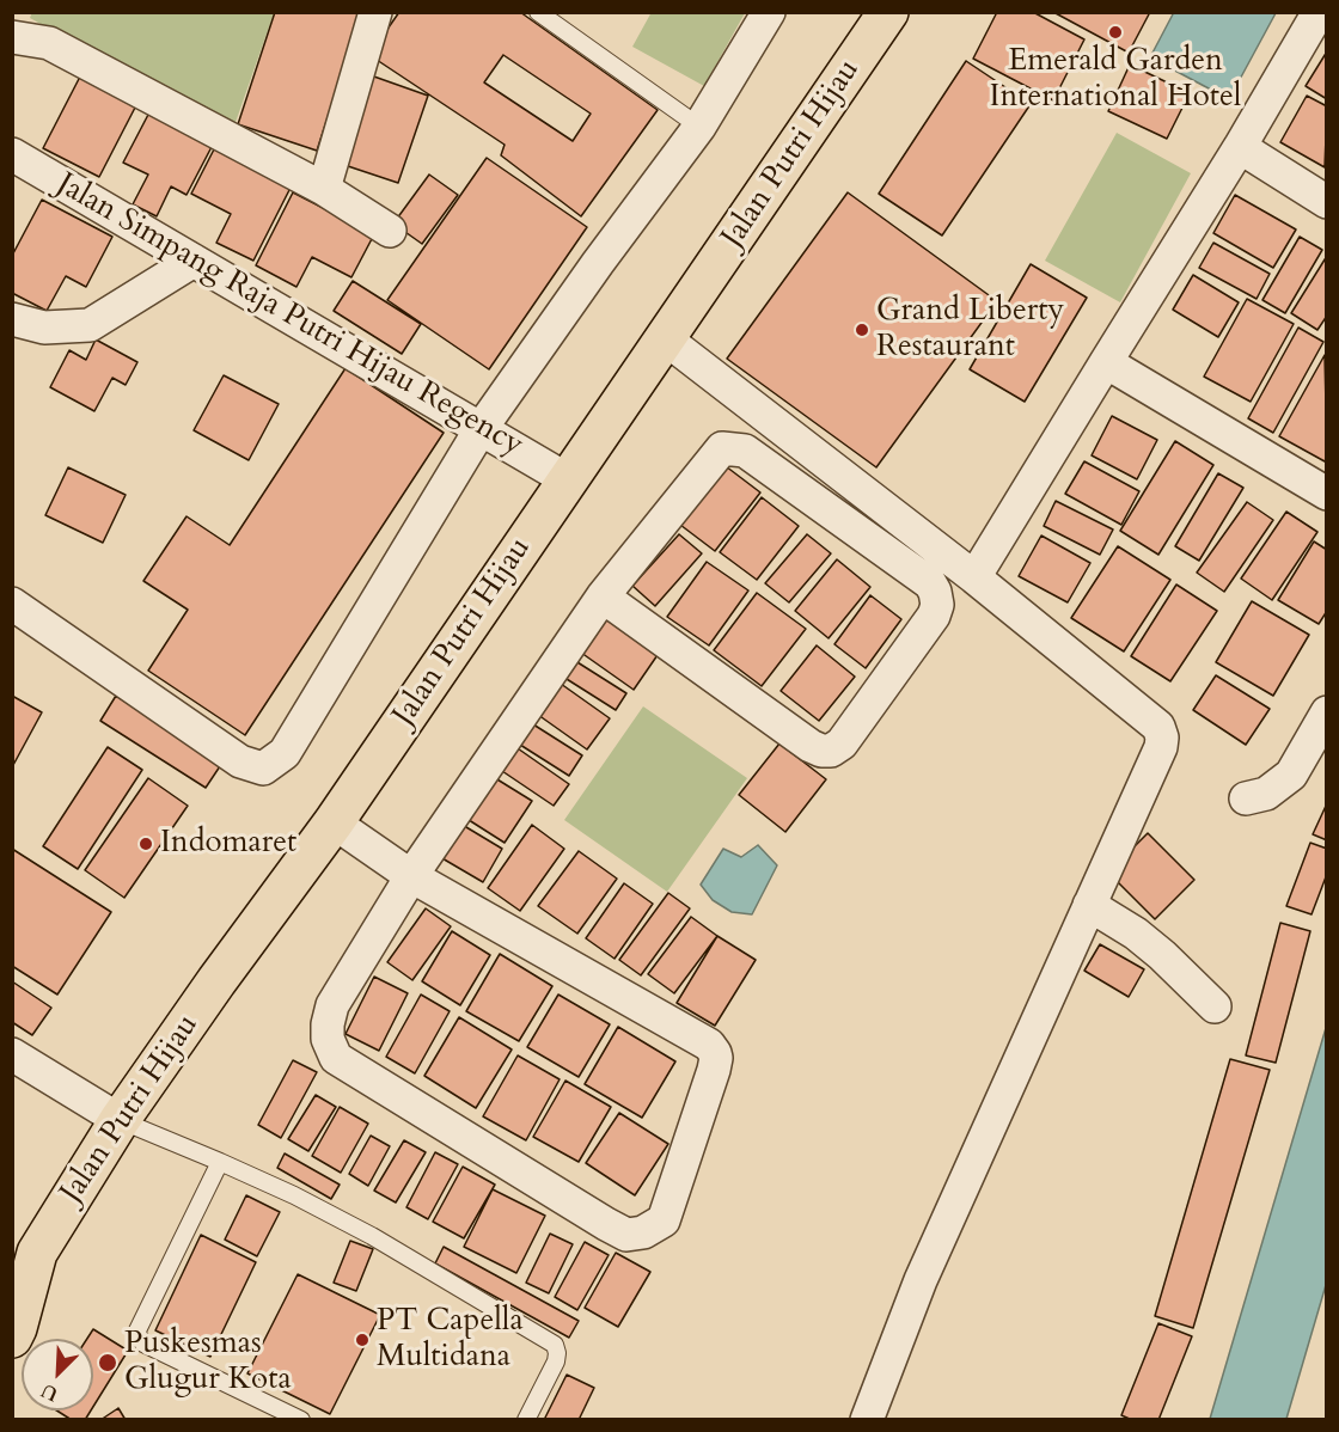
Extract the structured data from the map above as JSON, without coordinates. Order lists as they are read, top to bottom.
{
  "streets": {
    "main road": ["Jalan Putri Hijau"],
    "street": ["Jalan Simpang Raja Putri Hijau Regency"]
  },
  "crossings": [
    ["Jalan Putri Hijau", "Jalan Simpang Raja Putri Hijau Regency"]
  ],
  "places": [
    "Emerald Garden International Hotel",
    "Grand Liberty Restaurant",
    "Indomaret",
    "PT Capella Multidana",
    "Puskesmas Glugur Kota"
  ],
  "north": "bottom left"
}
